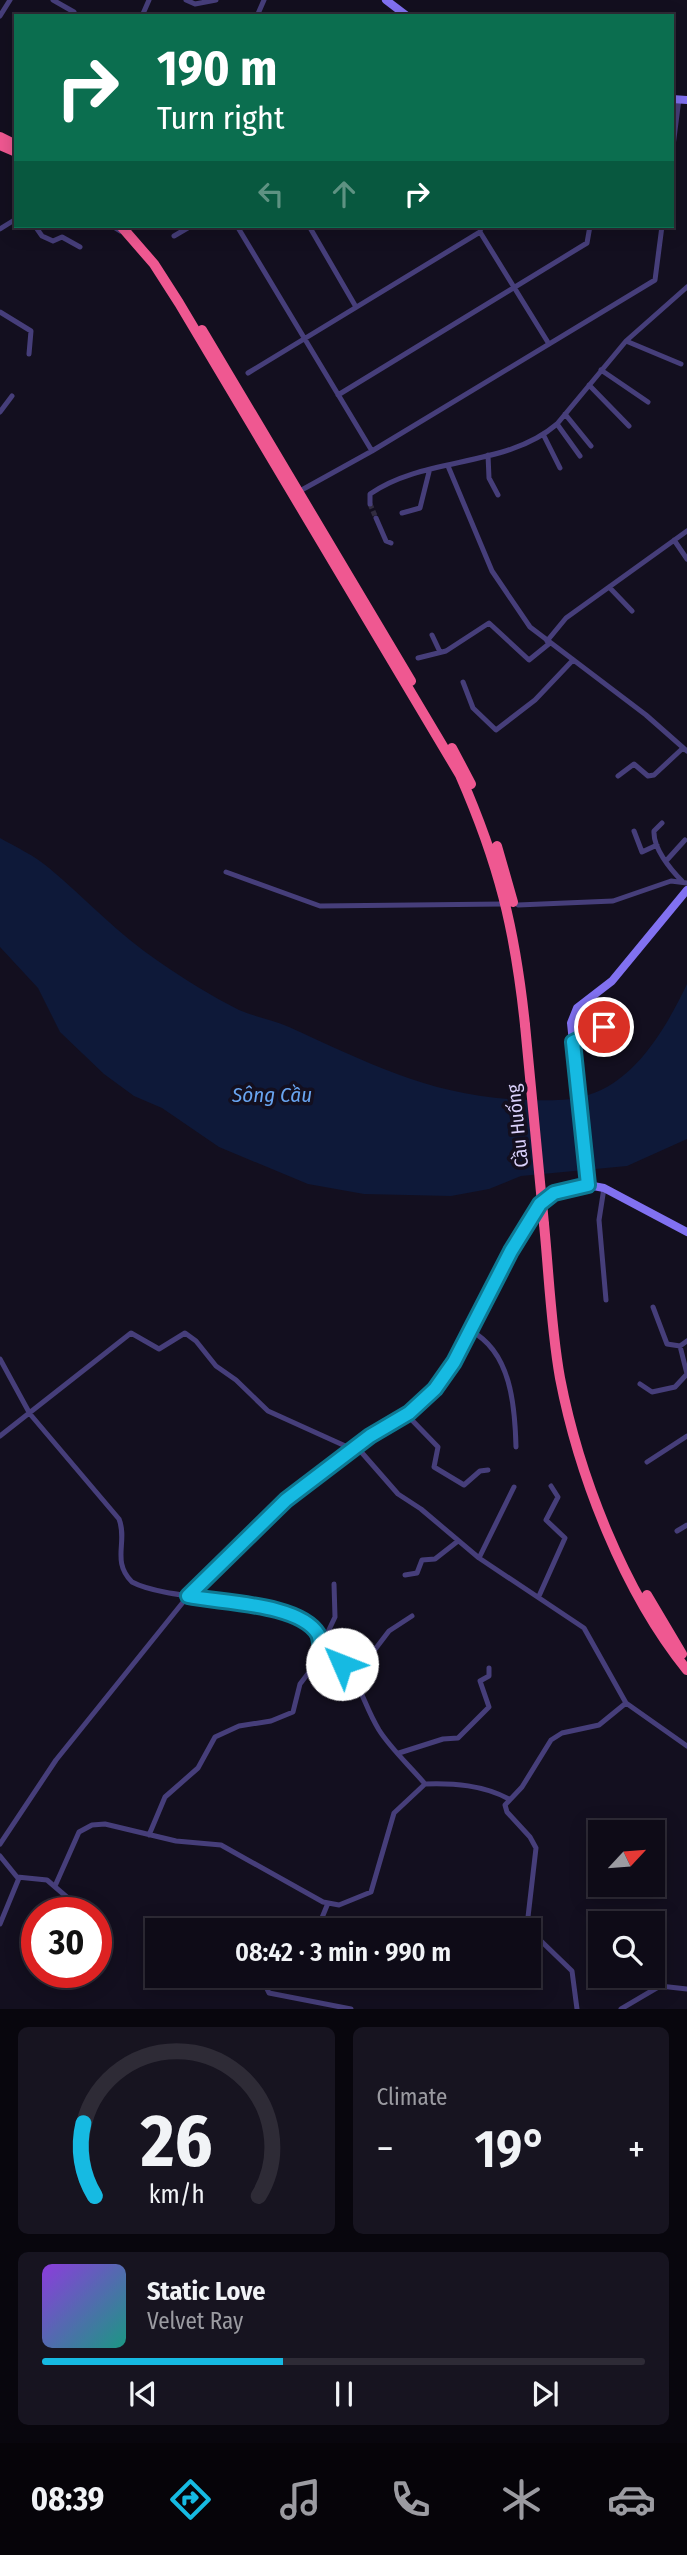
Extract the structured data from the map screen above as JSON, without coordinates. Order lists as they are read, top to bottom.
{
  "streets": {
    "highway": ["Cầu Huống"]
  },
  "water": ["Sông Cầu"],
  "north": "top right",
  "page": {
    "turn": ["190 m", "Turn right"],
    "limit": "30",
    "trip": "08:42 · 3 min · 990 m",
    "tile": "Climate",
    "heat": ["−", "19°", "+"],
    "song": ["Static Love", "Velvet Ray"],
    "tabs": "08:39",
    "gauge": ["26", "km/h"]
  }
}
